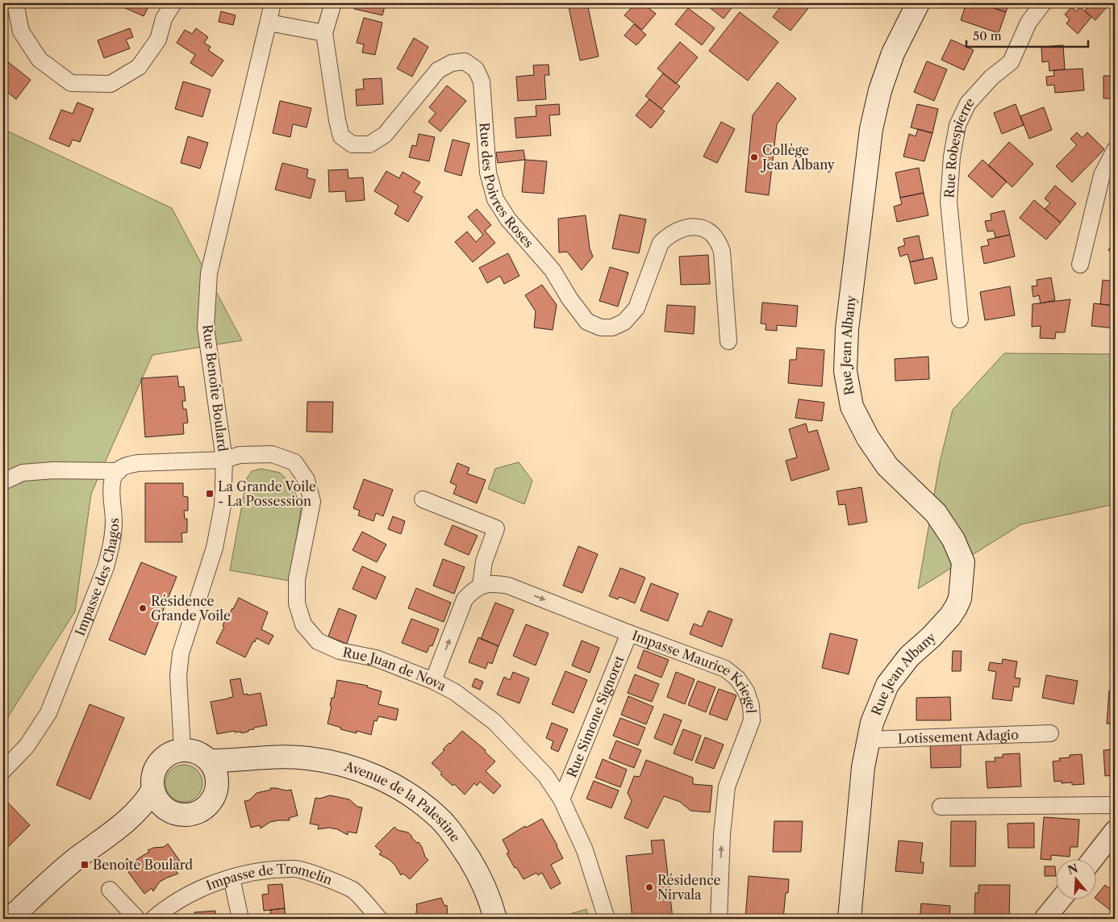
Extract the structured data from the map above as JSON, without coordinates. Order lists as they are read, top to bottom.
{
  "streets": {
    "main road": ["Rue Jean Albany", "Avenue de la Palestine"],
    "street": [
      "Rue Robespierre",
      "Rue des Poivres Roses",
      "Rue Benoîte Boulard",
      "Impasse des Chagos",
      "Rue Juan de Nova",
      "Impasse Maurice Kriegel",
      "Rue Simone Signoret",
      "Lotissement Adagio",
      "Impasse de Tromelin"
    ]
  },
  "crossings": [
    ["Rue Jean Albany", "Lotissement Adagio"],
    ["Rue Benoîte Boulard", "Rue Juan de Nova"],
    ["Rue Benoîte Boulard", "Avenue de la Palestine"],
    ["Rue Juan de Nova", "Rue Simone Signoret"],
    ["Impasse Maurice Kriegel", "Rue Simone Signoret"]
  ],
  "places": {
    "other": ["Collège Jean Albany", "Résidence Grande Voile", "Résidence Nirvala"],
    "transit": ["La Grande Voile - La Possession", "Benoîte Boulard"]
  },
  "scale_bar": "50 m",
  "north": "top"
}
